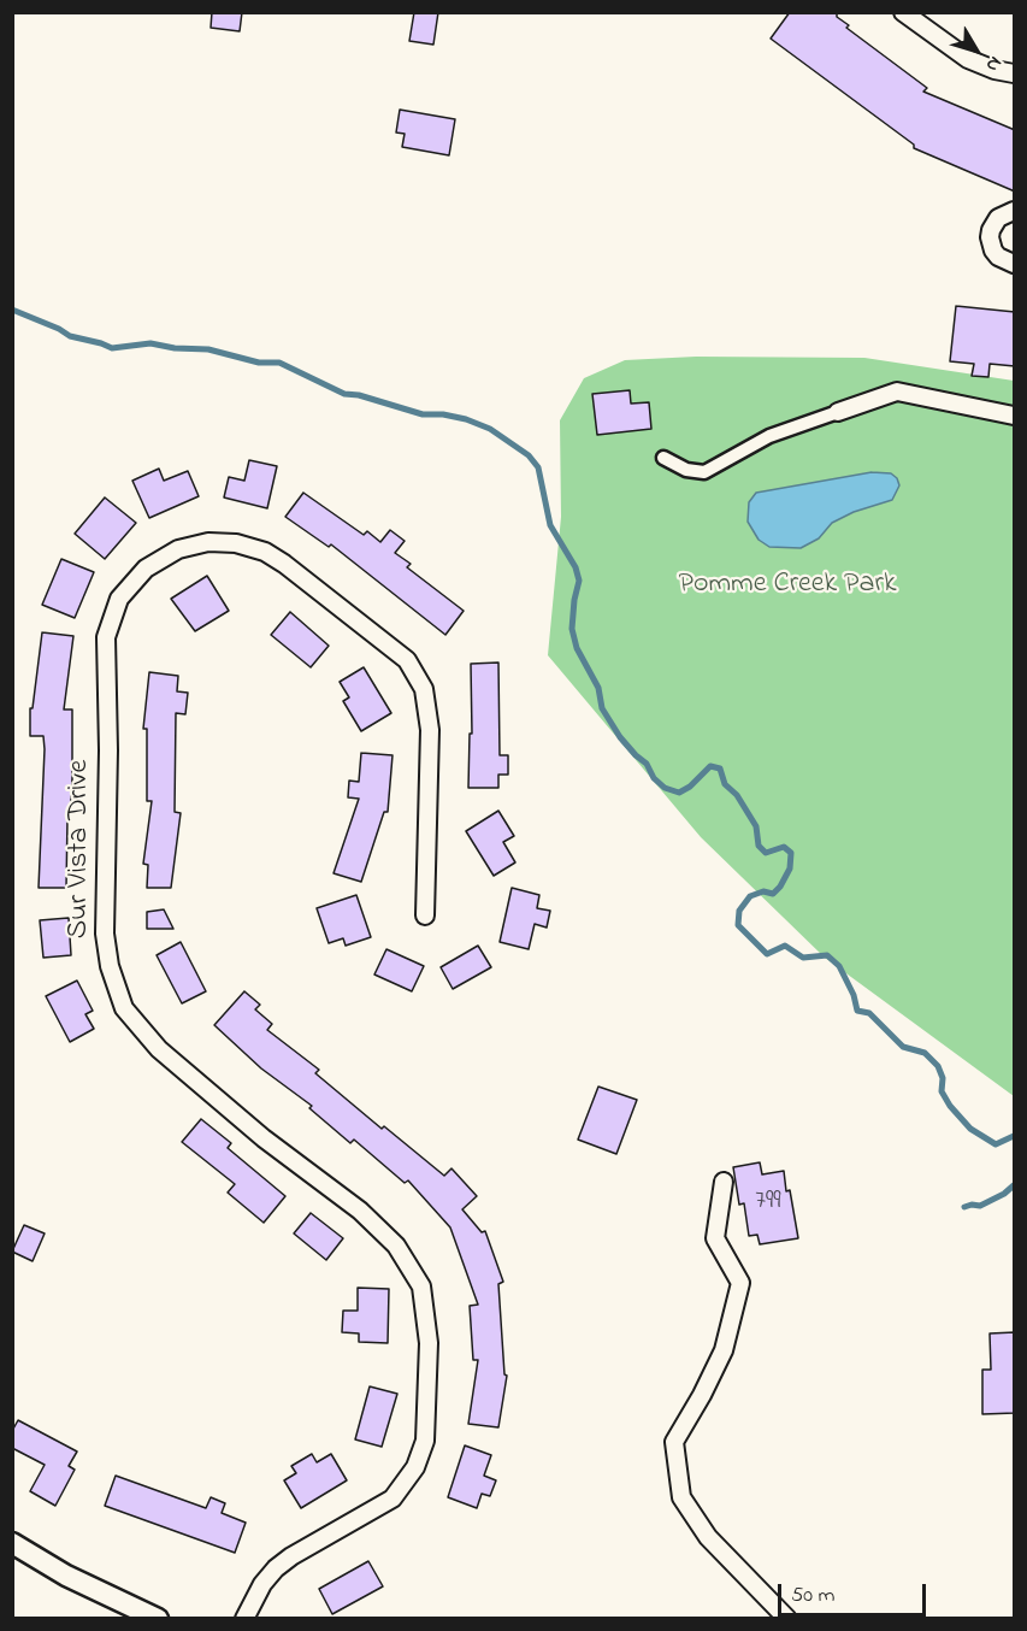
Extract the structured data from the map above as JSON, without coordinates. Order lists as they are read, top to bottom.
{
  "streets": {
    "street": ["Sur Vista Drive"]
  },
  "parks": ["Pomme Creek Park"],
  "house_numbers": ["799"],
  "scale_bar": "50 m",
  "north": "bottom right"
}
